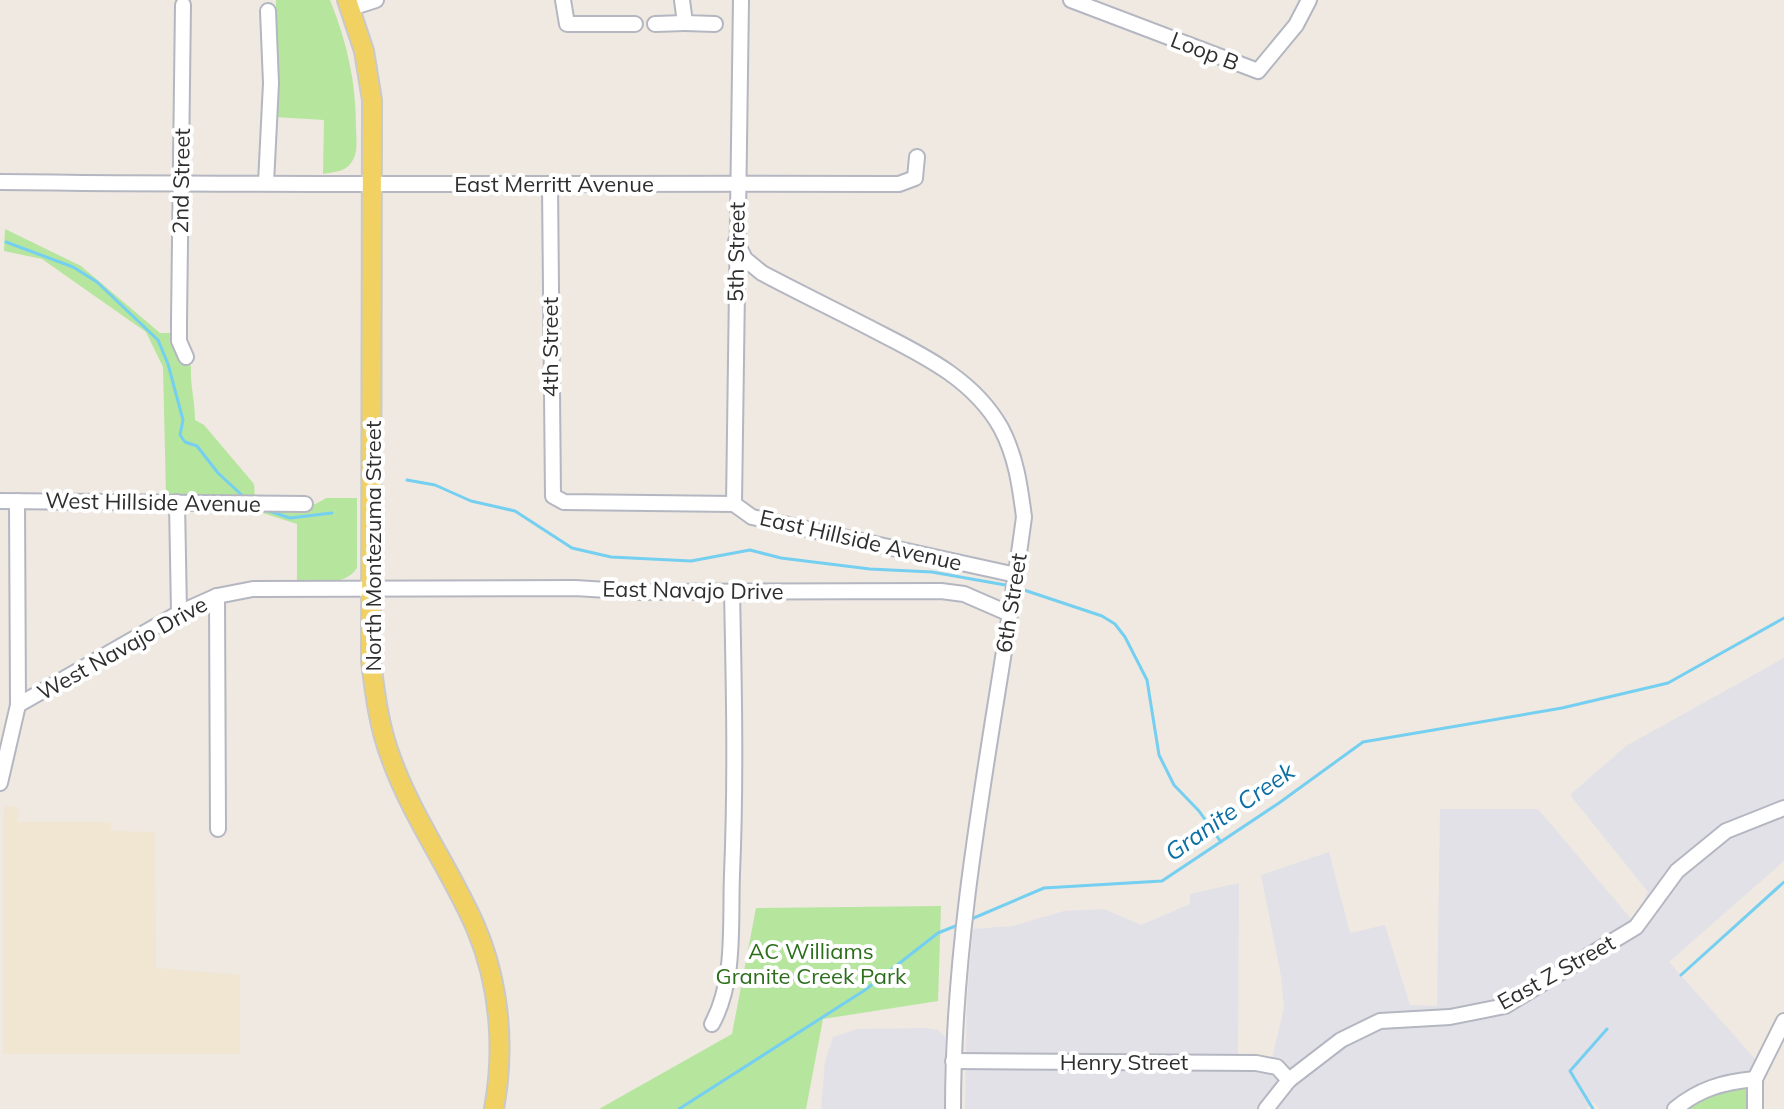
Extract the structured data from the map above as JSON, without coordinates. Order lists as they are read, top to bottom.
{
  "streets": {
    "main road": ["North Montezuma Street"],
    "street": [
      "Loop B",
      "2nd Street",
      "East Merritt Avenue",
      "5th Street",
      "4th Street",
      "West Hillside Avenue",
      "East Hillside Avenue",
      "East Navajo Drive",
      "6th Street",
      "West Navajo Drive",
      "East Z Street",
      "Henry Street"
    ]
  },
  "crossings": [
    ["2nd Street", "East Merritt Avenue"],
    ["East Merritt Avenue", "5th Street"],
    ["East Merritt Avenue", "4th Street"],
    ["East Merritt Avenue", "North Montezuma Street"],
    ["5th Street", "East Hillside Avenue"],
    ["5th Street", "6th Street"],
    ["4th Street", "East Hillside Avenue"],
    ["East Hillside Avenue", "6th Street"],
    ["North Montezuma Street", "East Navajo Drive"],
    ["North Montezuma Street", "West Navajo Drive"],
    ["East Navajo Drive", "6th Street"],
    ["East Navajo Drive", "West Navajo Drive"],
    ["6th Street", "Henry Street"],
    ["East Z Street", "Henry Street"]
  ],
  "water": ["Granite Creek"],
  "parks": ["AC Williams Granite Creek Park"]
}
